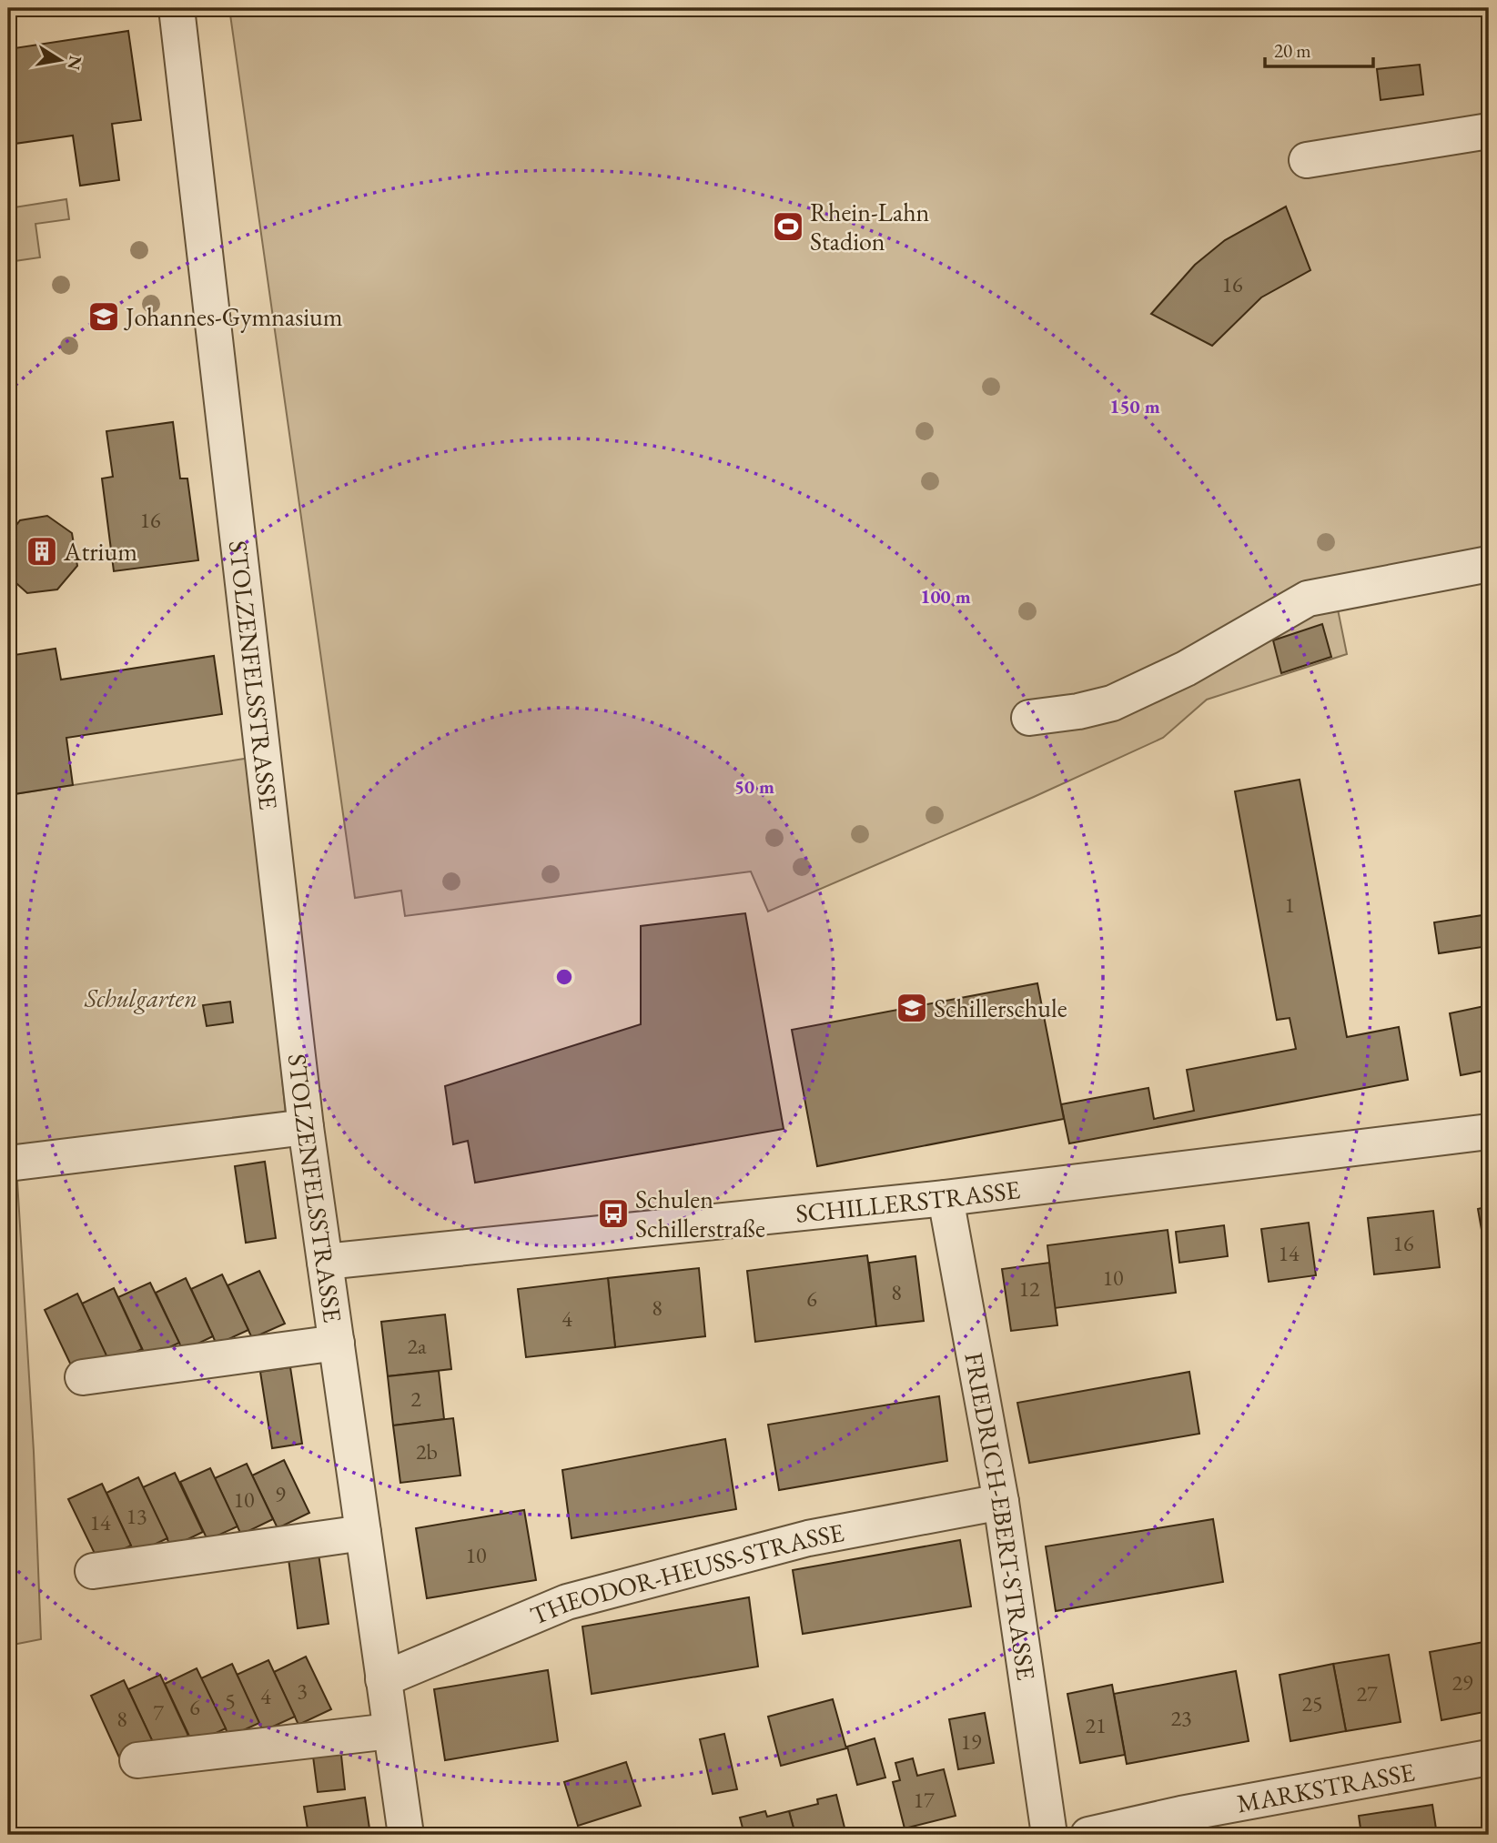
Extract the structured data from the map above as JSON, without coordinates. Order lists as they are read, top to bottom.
{
  "streets": {
    "street": [
      "STOLZENFELSSTRASSE",
      "SCHILLERSTRASSE",
      "FRIEDRICH-EBERT-STRASSE",
      "THEODOR-HEUSS-STRASSE",
      "MARKSTRASSE"
    ]
  },
  "crossings": [
    ["STOLZENFELSSTRASSE", "SCHILLERSTRASSE"],
    ["STOLZENFELSSTRASSE", "THEODOR-HEUSS-STRASSE"],
    ["SCHILLERSTRASSE", "FRIEDRICH-EBERT-STRASSE"],
    ["FRIEDRICH-EBERT-STRASSE", "THEODOR-HEUSS-STRASSE"]
  ],
  "parks": ["Schulgarten"],
  "places": {
    "sports": ["Rhein-Lahn Stadion"],
    "school or university": ["Johannes-Gymnasium", "Schillerschule"],
    "building": ["Atrium"],
    "bus stop": ["Schulen Schillerstraße"]
  },
  "house_numbers": [
    "16",
    "16",
    "1",
    "16",
    "14",
    "10",
    "12",
    "8",
    "6",
    "8",
    "4",
    "2a",
    "2",
    "2b",
    "9",
    "10",
    "13",
    "14",
    "10",
    "29",
    "3",
    "27",
    "4",
    "5",
    "25",
    "6",
    "7",
    "23",
    "8",
    "21",
    "19",
    "17"
  ],
  "scale_bar": "20 m",
  "north": "right",
  "rings": ["150 m", "100 m", "50 m"]
}
